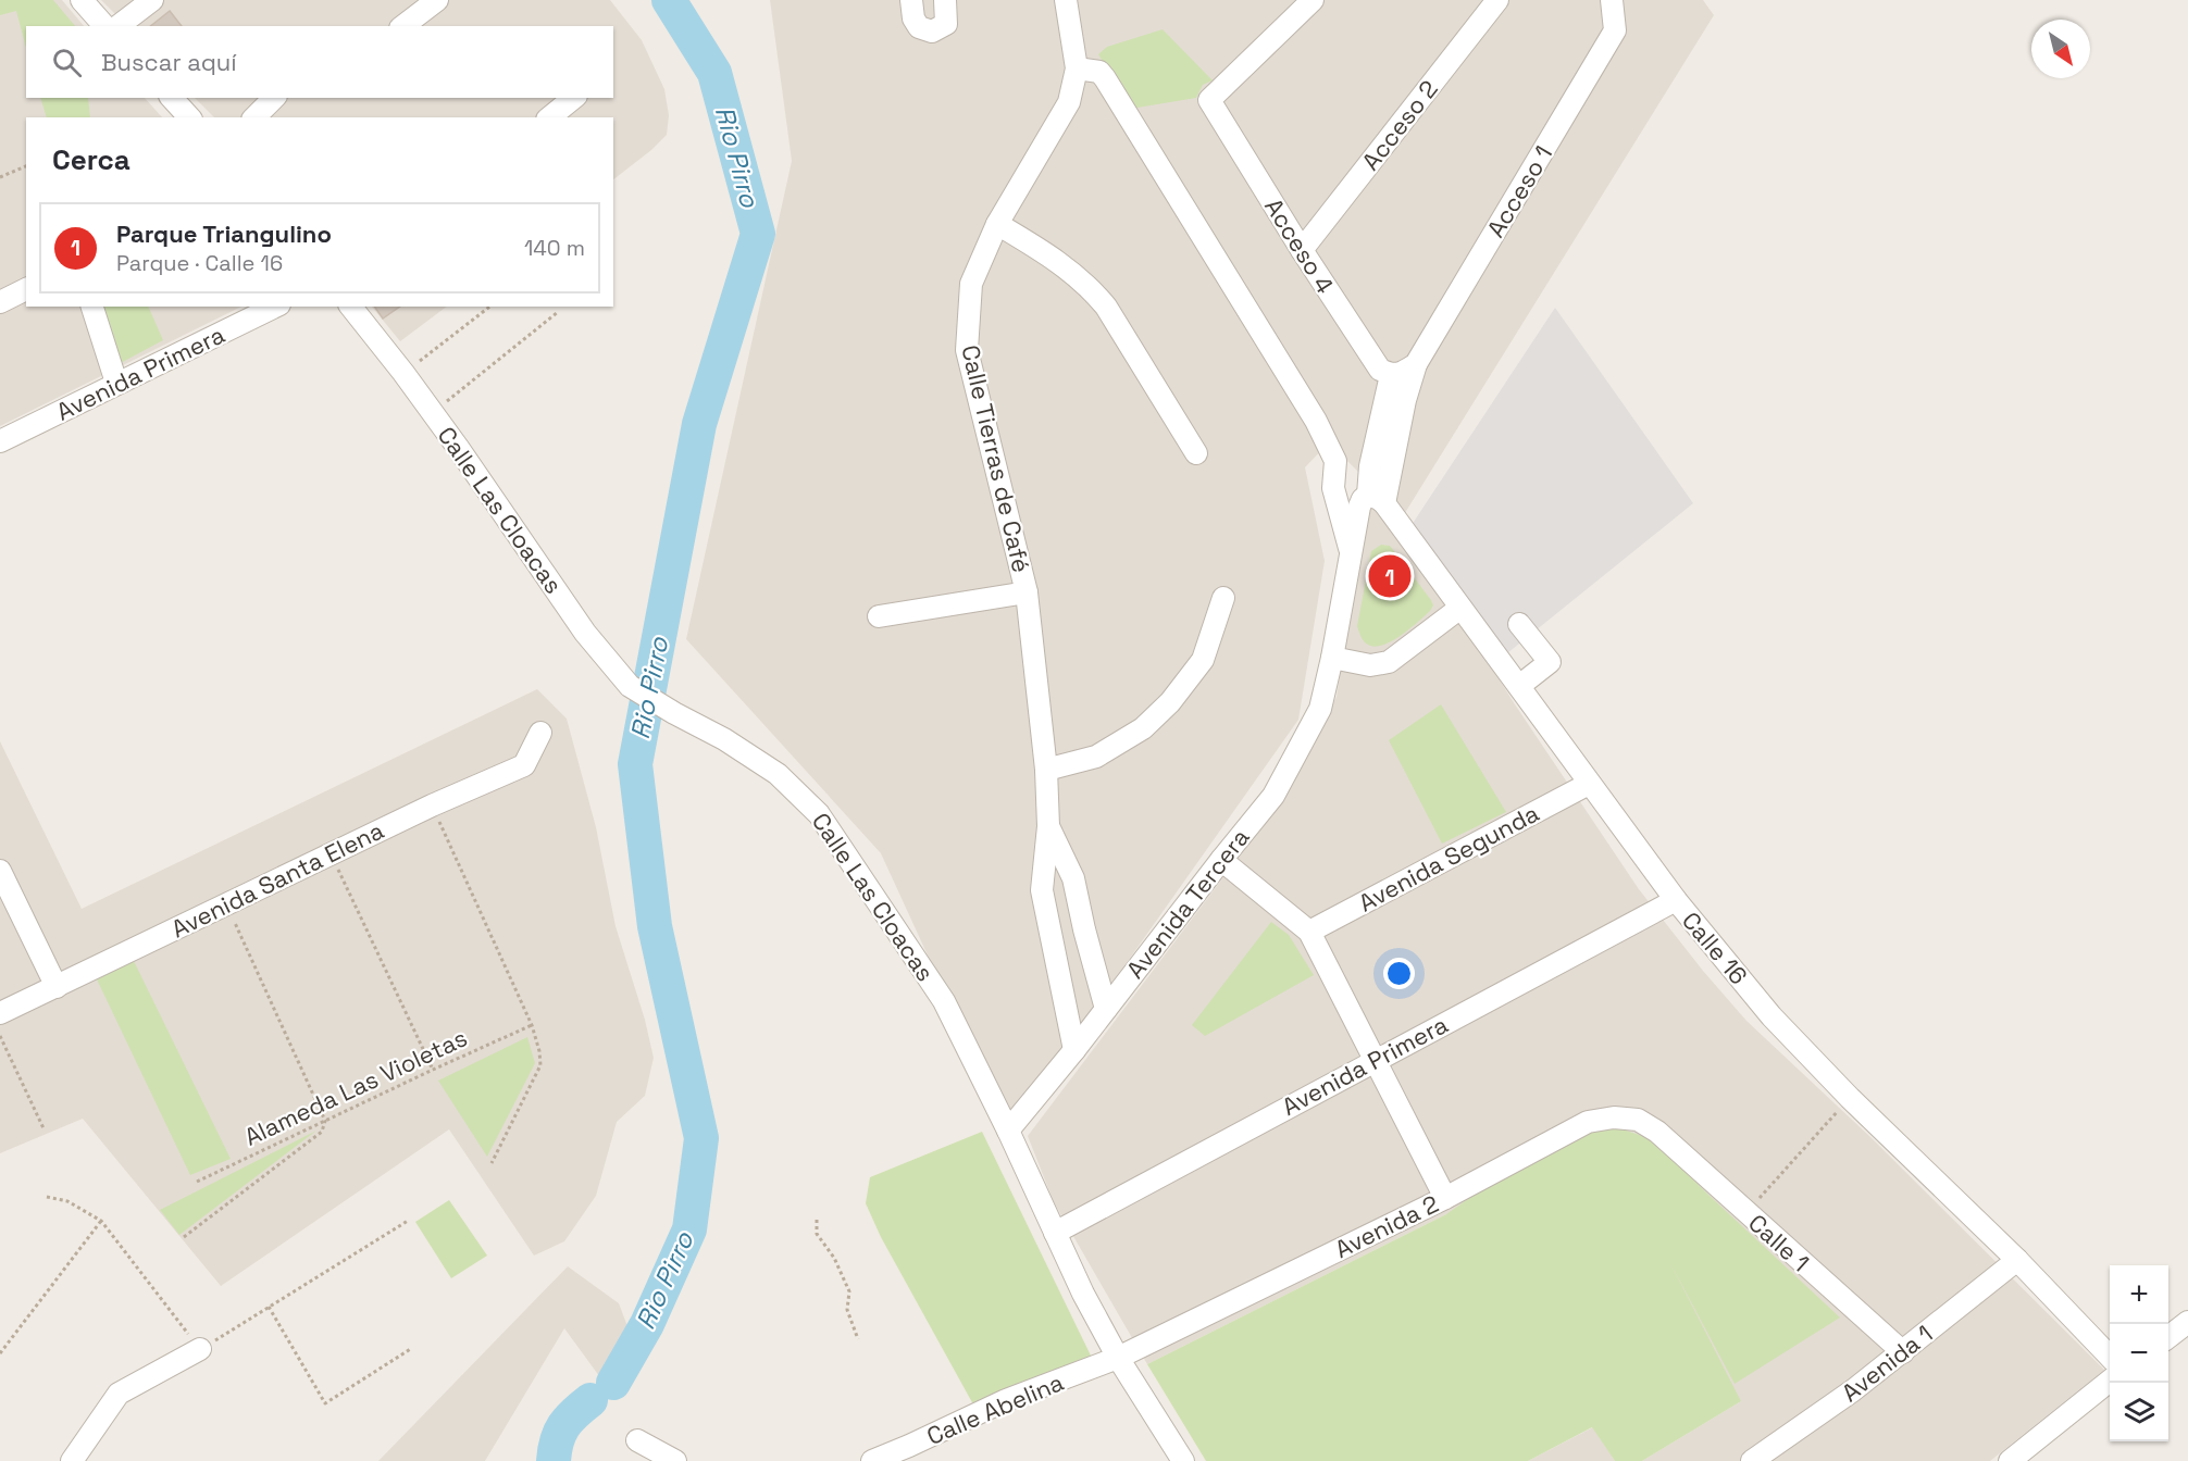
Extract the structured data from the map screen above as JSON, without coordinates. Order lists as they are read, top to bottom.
{
  "streets": {
    "street": [
      "Acceso 2",
      "Acceso 1",
      "Acceso 4",
      "Avenida Primera",
      "Calle Tierras de Café",
      "Calle Las Cloacas",
      "Avenida Segunda",
      "Avenida Santa Elena",
      "Avenida Tercera",
      "Calle 16",
      "Avenida 2",
      "Calle 1",
      "Avenida 1",
      "Calle Abelina"
    ],
    "path": ["Alameda Las Violetas"]
  },
  "crossings": [
    ["Acceso 2", "Acceso 4"],
    ["Acceso 1", "Acceso 4"],
    ["Acceso 1", "Avenida Tercera"],
    ["Acceso 1", "Calle 16"],
    ["Avenida Primera", "Calle Las Cloacas"],
    ["Avenida Primera", "Calle 16"],
    ["Calle Tierras de Café", "Avenida Tercera"],
    ["Calle Las Cloacas", "Avenida Tercera"],
    ["Calle Las Cloacas", "Avenida 2"],
    ["Calle Las Cloacas", "Calle Abelina"],
    ["Avenida Segunda", "Calle 16"],
    ["Avenida Tercera", "Calle 16"],
    ["Calle 16", "Avenida 1"],
    ["Avenida 2", "Calle 1"],
    ["Avenida 2", "Calle Abelina"],
    ["Calle 1", "Avenida 1"]
  ],
  "water": ["Rio Pirro"],
  "north": "bottom right",
  "page": {
    "search": "Buscar aquí",
    "heading": "Cerca",
    "list": [
      {
        "mark": "1",
        "name": "Parque Triangulino",
        "note": "Parque · Calle 16",
        "value": "140 m"
      }
    ],
    "pins": "1",
    "map_buttons": ["+", "−"]
  }
}
